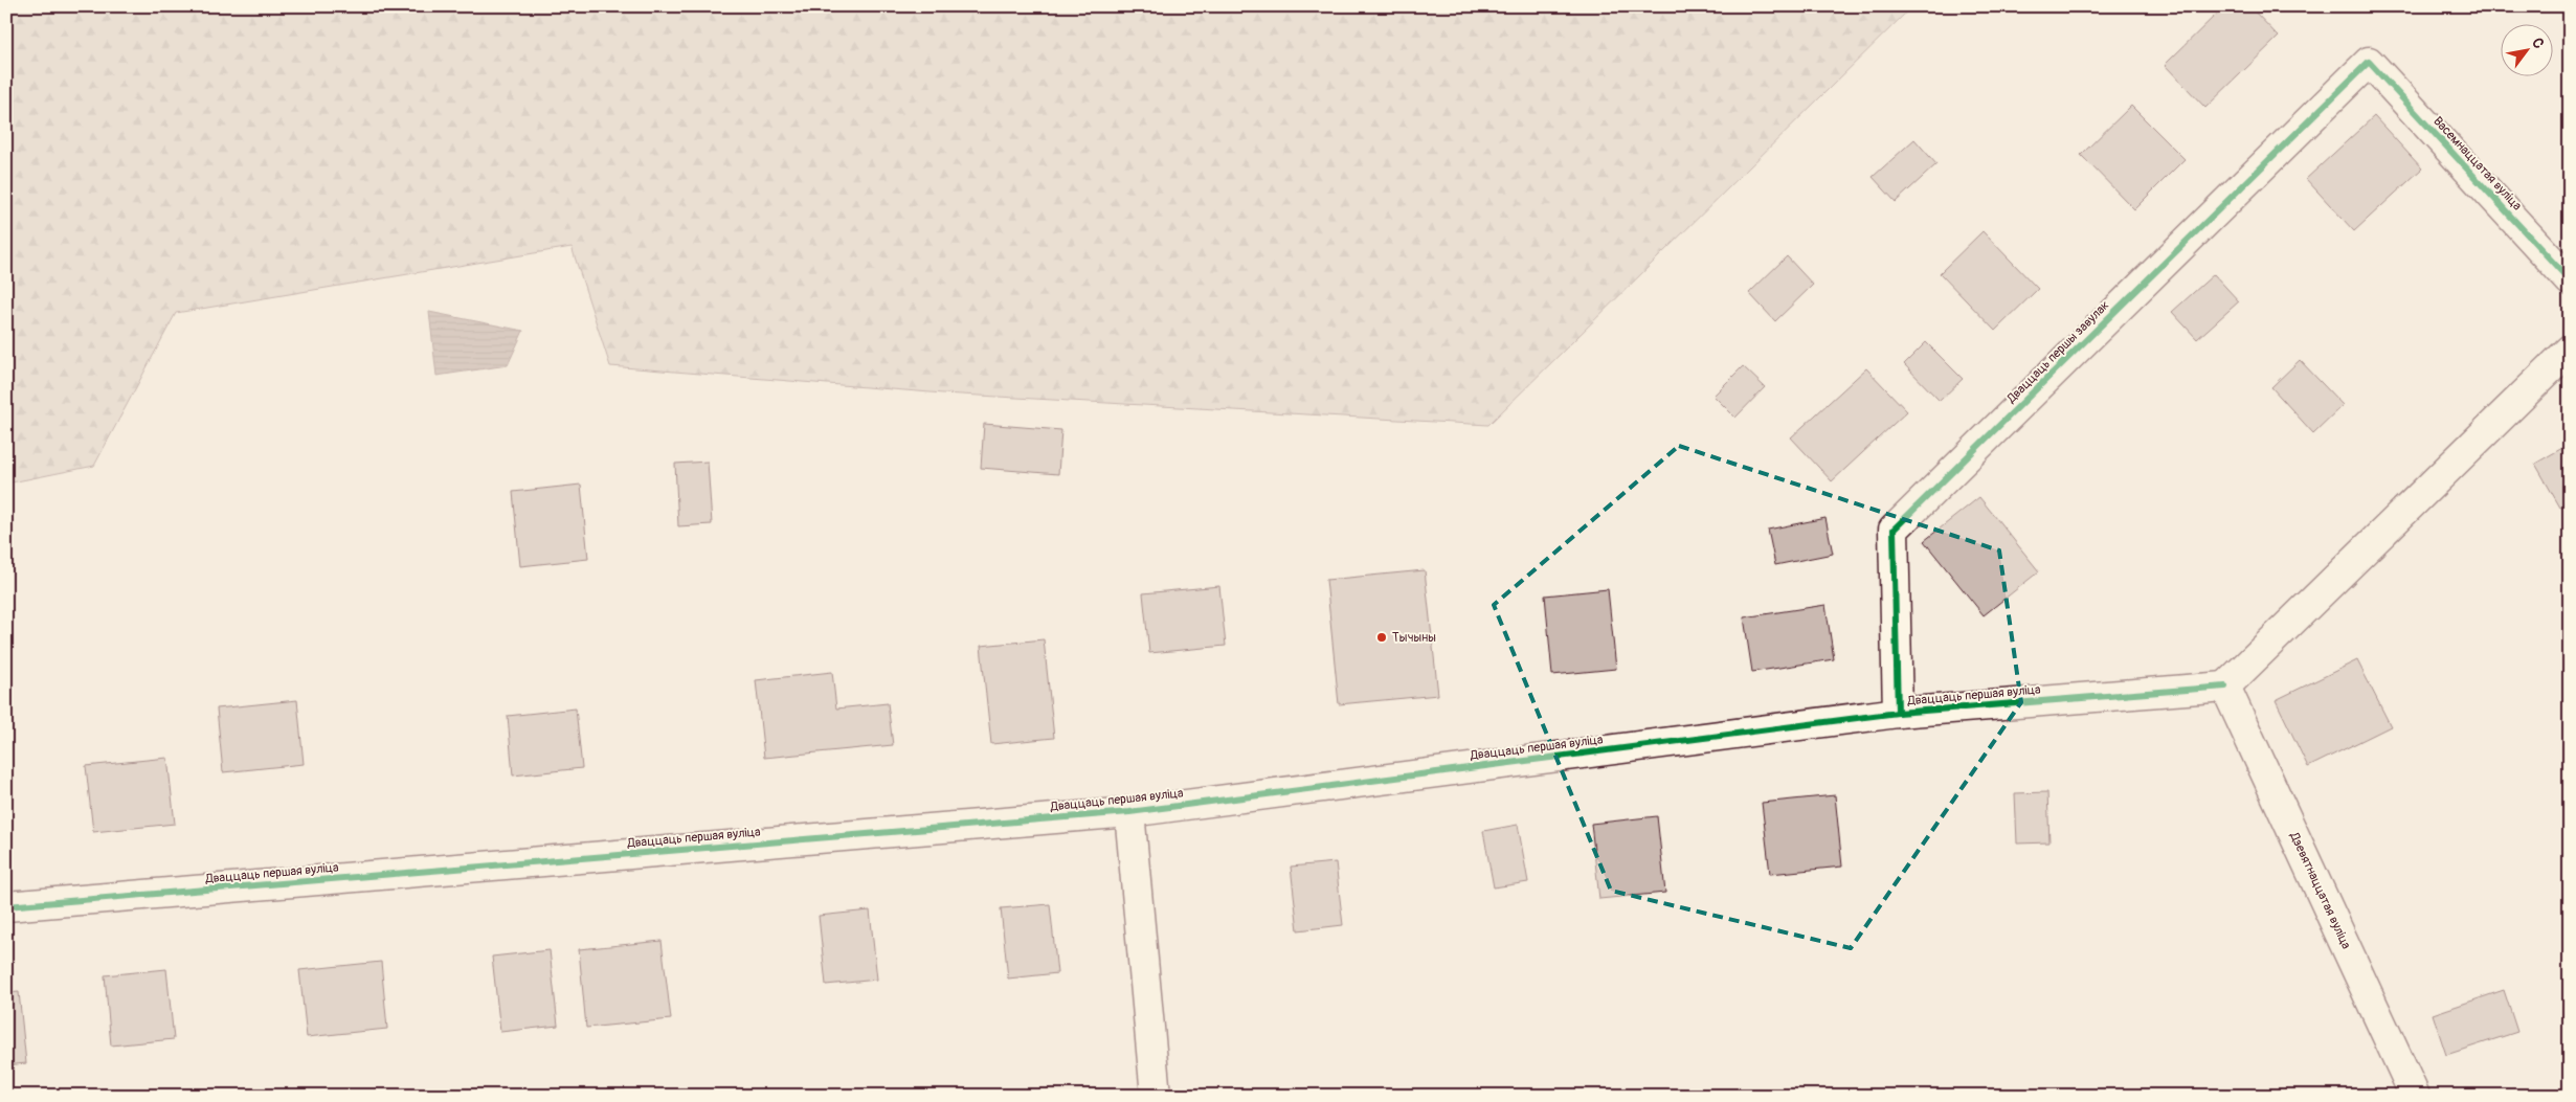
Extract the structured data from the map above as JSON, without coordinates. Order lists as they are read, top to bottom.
{
  "streets": {
    "street": [
      "Васемнаццатая вуліца",
      "Дваццаць першы завулак",
      "Дваццаць першая вуліца",
      "Дзевятнаццатая вуліца"
    ]
  },
  "crossings": [
    ["Васемнаццатая вуліца", "Дваццаць першы завулак"],
    ["Дваццаць першы завулак", "Дваццаць першая вуліца"],
    ["Дваццаць першая вуліца", "Дзевятнаццатая вуліца"]
  ],
  "places": ["Тычыны"],
  "north": "top right"
}
